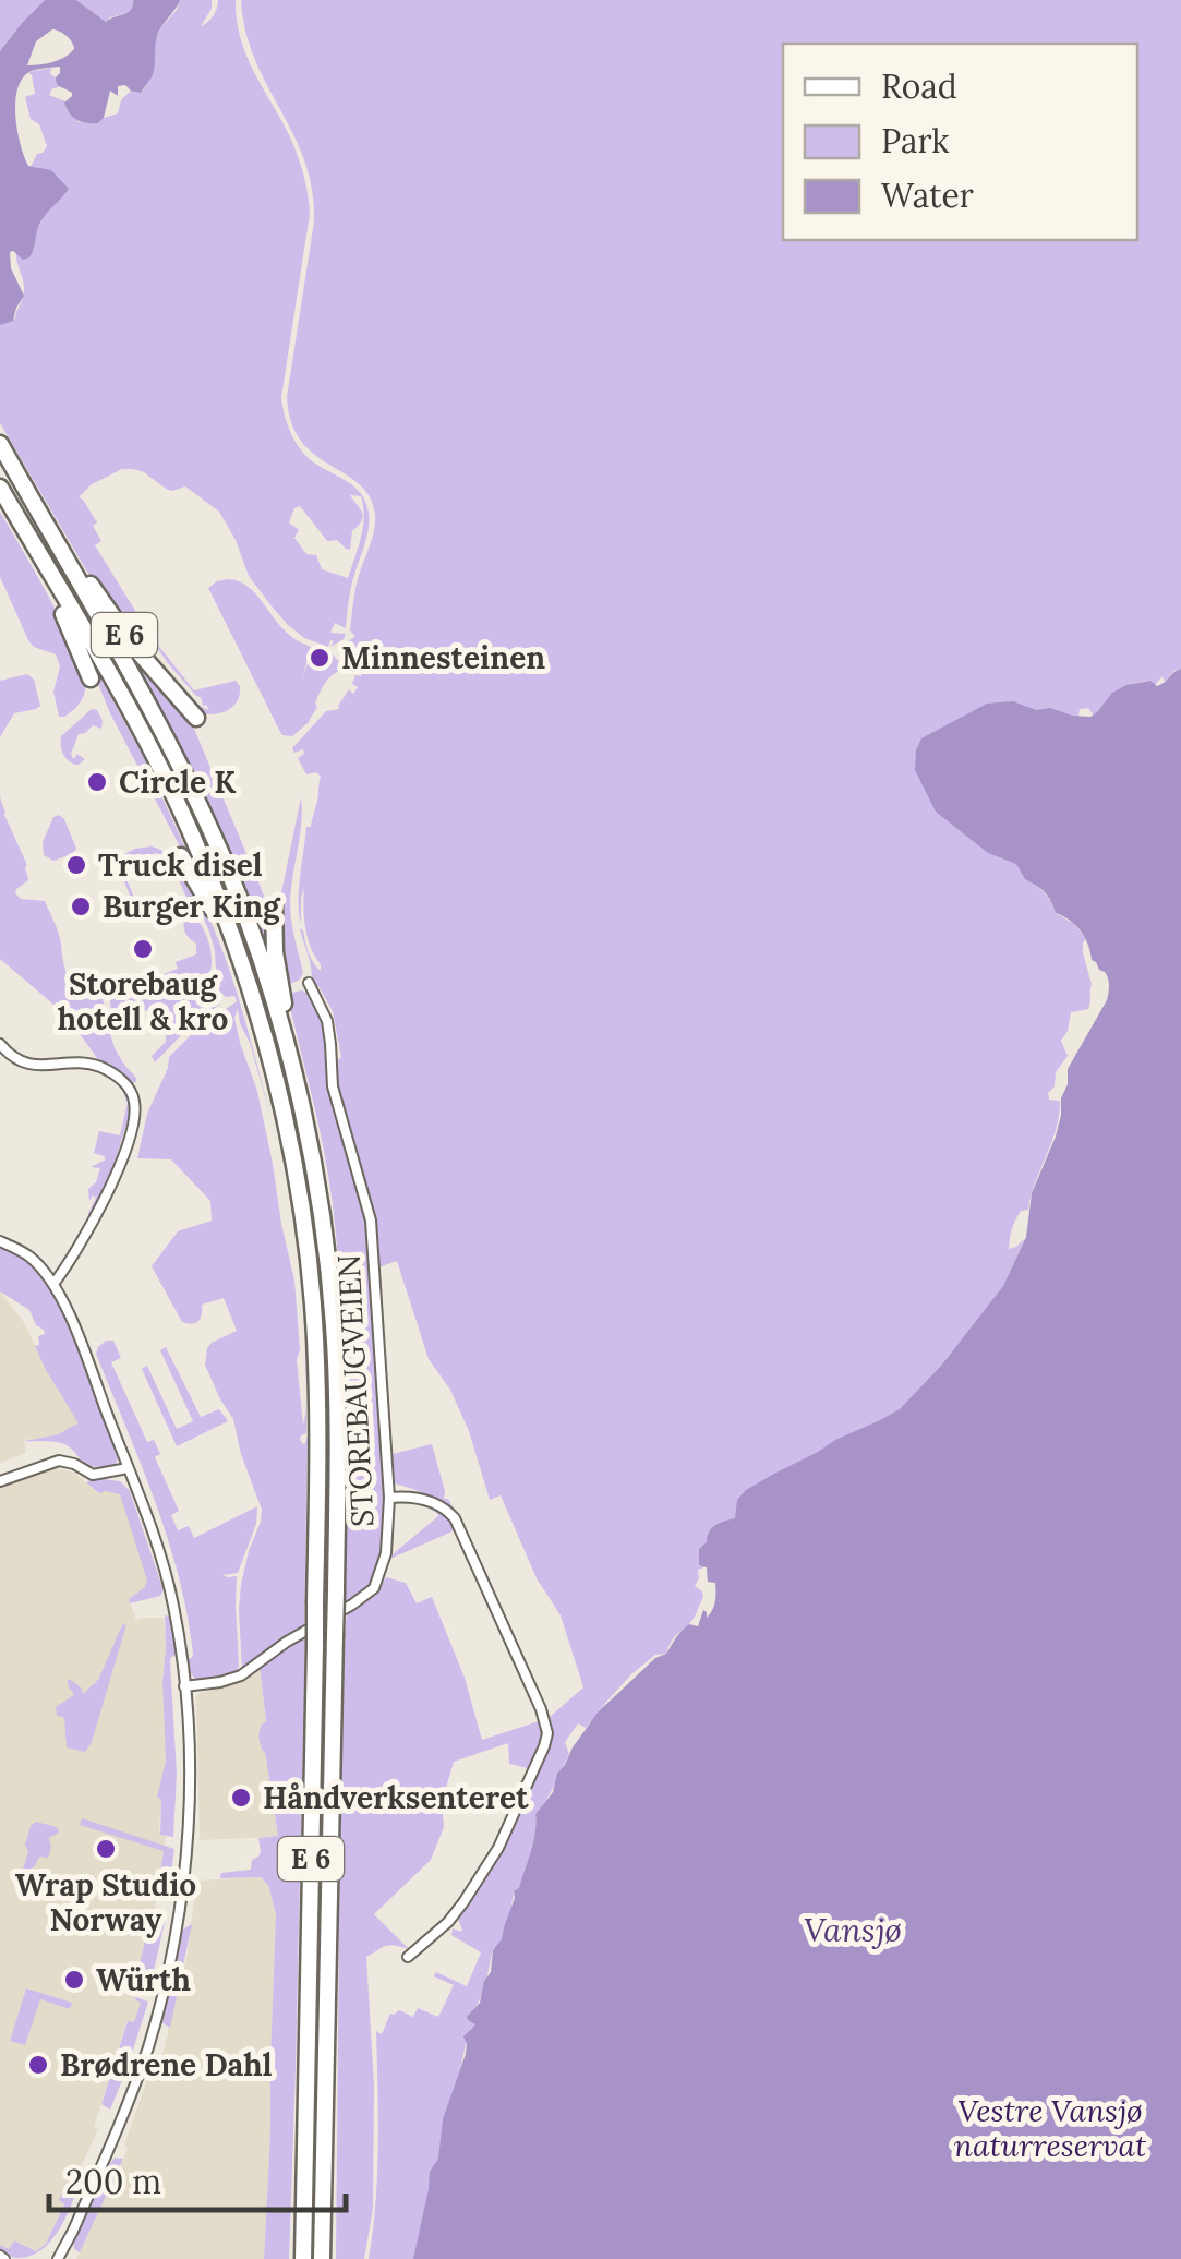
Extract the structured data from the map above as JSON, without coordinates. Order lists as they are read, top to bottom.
{
  "streets": {
    "highway": ["E 6"],
    "street": ["STOREBAUGVEIEN"]
  },
  "water": ["Vansjø"],
  "parks": ["Vestre Vansjø naturreservat"],
  "places": [
    "Minnesteinen",
    "Circle K",
    "Truck disel",
    "Burger King",
    "Storebaug hotell & kro",
    "Håndverksenteret",
    "Wrap Studio Norway",
    "Würth",
    "Brødrene Dahl"
  ],
  "legend": ["Road", "Park", "Water"],
  "scale_bar": "200 m"
}
